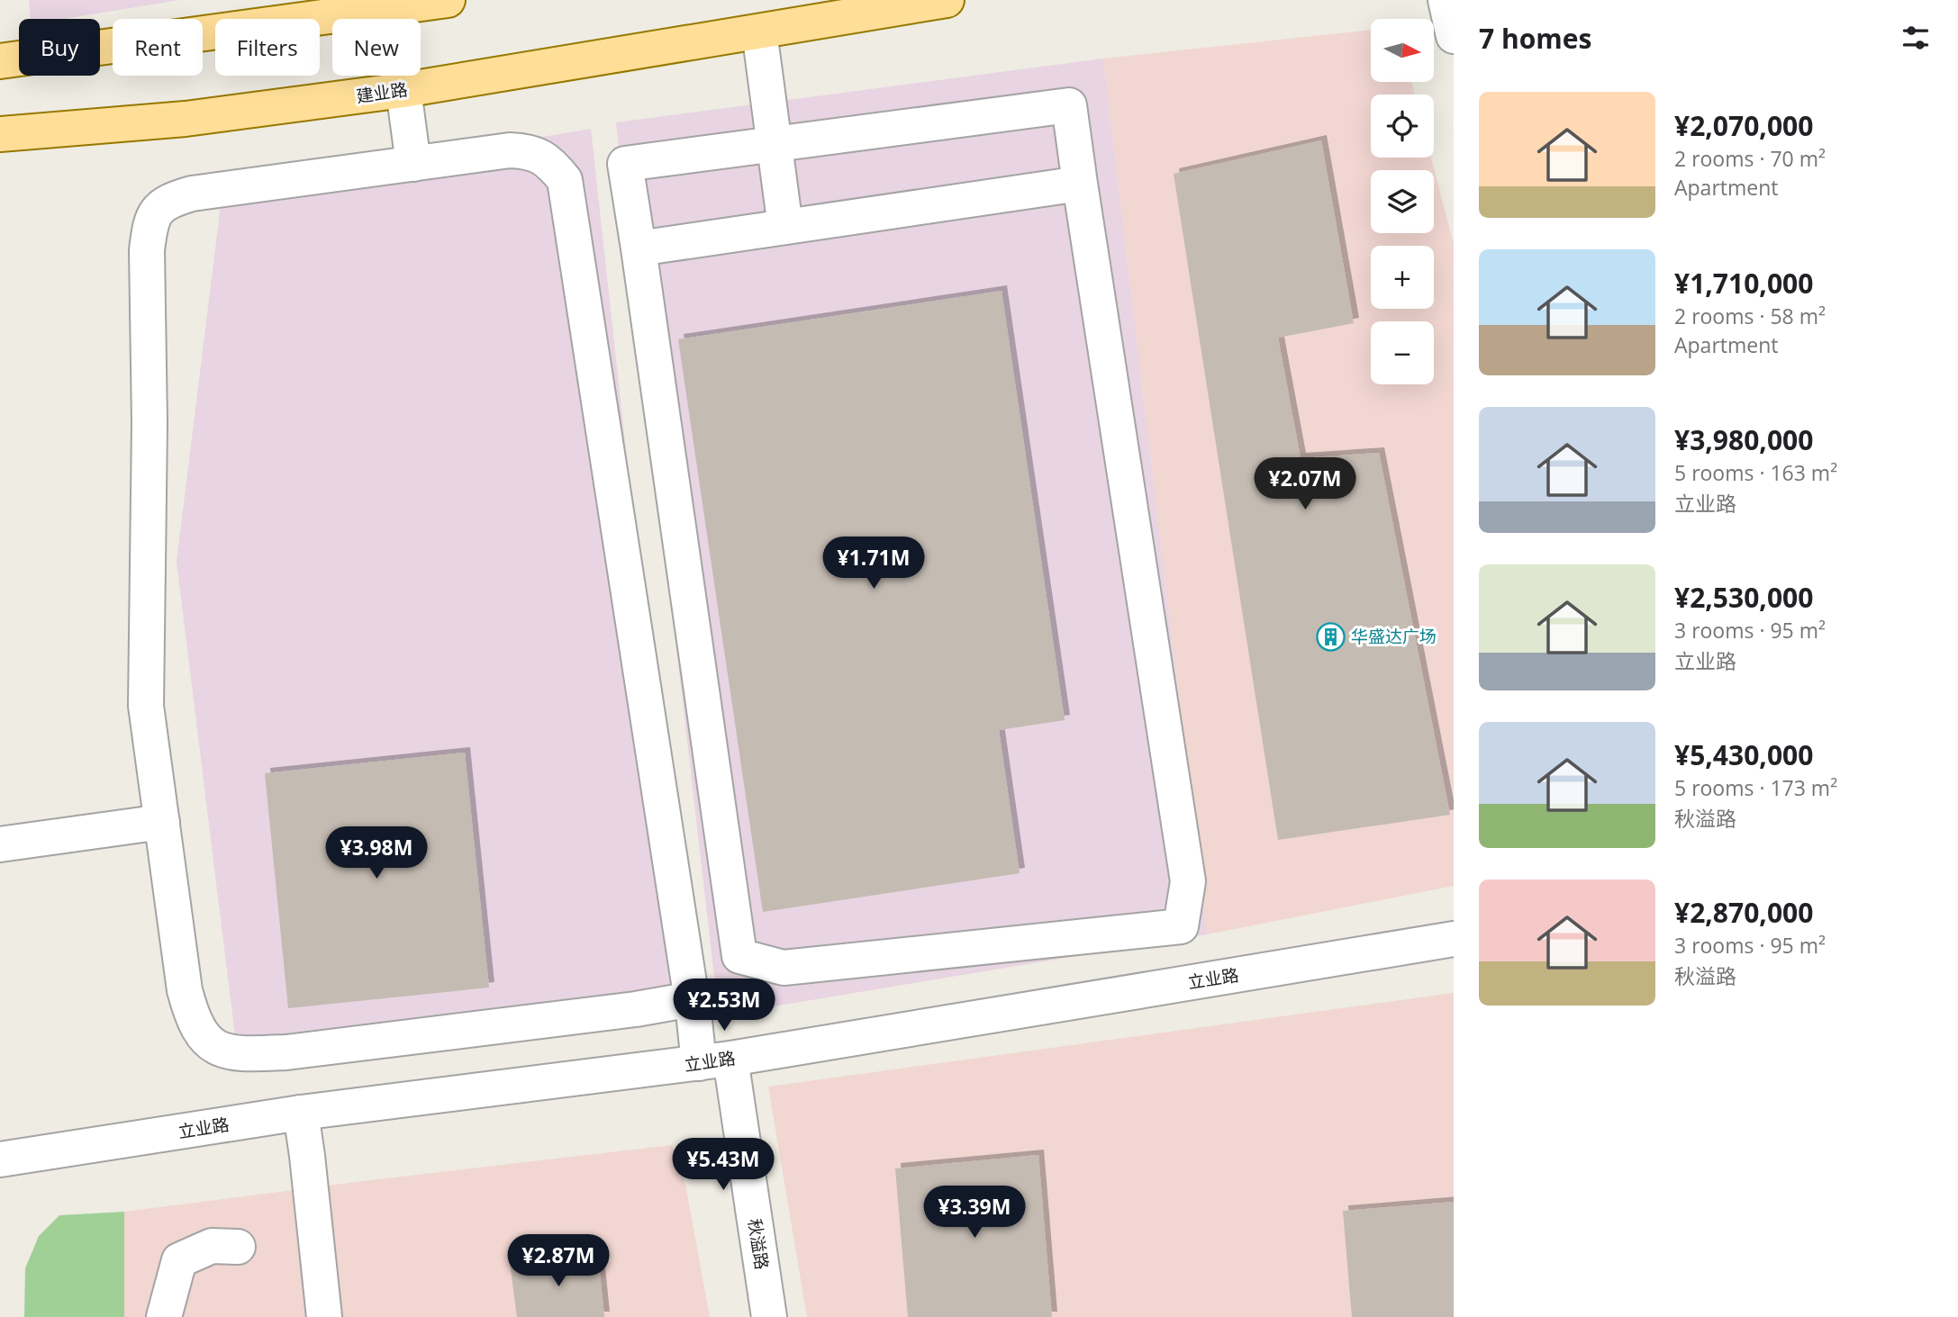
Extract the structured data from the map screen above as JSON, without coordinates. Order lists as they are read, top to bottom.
{
  "streets": {
    "main road": ["建业路"],
    "street": ["立业路", "秋溢路"]
  },
  "crossings": [
    ["立业路", "秋溢路"]
  ],
  "places": {
    "building": ["华盛达广场"]
  },
  "north": "right",
  "page": {
    "heading": "7 homes",
    "map_buttons": ["+", "−"],
    "chip": [
      "Buy",
      "Rent",
      "Filters",
      "New"
    ],
    "list": [
      {
        "name": "¥2,070,000",
        "note": "2 rooms · 70 m² · Apartment"
      },
      {
        "name": "¥1,710,000",
        "note": "2 rooms · 58 m² · Apartment"
      },
      {
        "name": "¥3,980,000",
        "note": "5 rooms · 163 m² · 立业路"
      },
      {
        "name": "¥2,530,000",
        "note": "3 rooms · 95 m² · 立业路"
      },
      {
        "name": "¥5,430,000",
        "note": "5 rooms · 173 m² · 秋溢路"
      },
      {
        "name": "¥2,870,000",
        "note": "3 rooms · 95 m² · 秋溢路"
      }
    ],
    "price": [
      "¥2.07M",
      "¥1.71M",
      "¥3.98M",
      "¥2.53M",
      "¥5.43M",
      "¥3.39M",
      "¥2.87M"
    ]
  }
}
